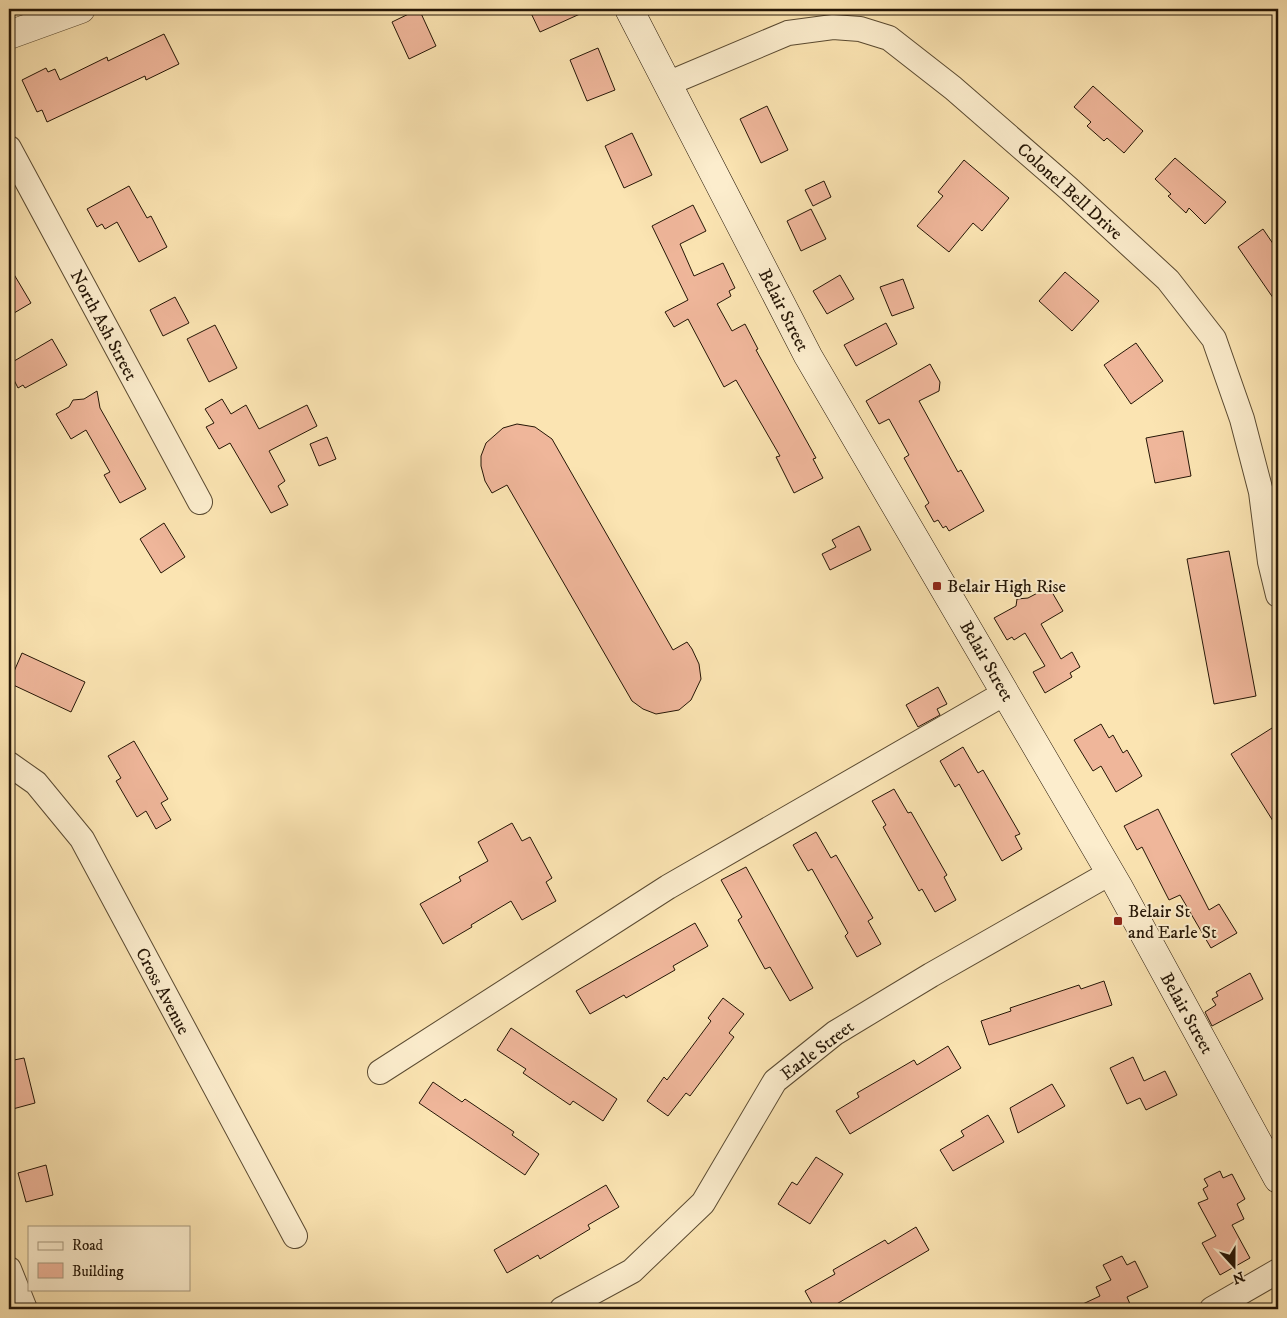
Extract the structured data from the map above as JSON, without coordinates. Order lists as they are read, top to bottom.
{
  "streets": {
    "main road": ["Belair Street"],
    "street": [
      "Colonel Bell Drive",
      "North Ash Street",
      "Cross Avenue",
      "Earle Street"
    ]
  },
  "crossings": [
    ["Colonel Bell Drive", "Belair Street"],
    ["Belair Street", "Earle Street"]
  ],
  "places": {
    "transit": ["Belair High Rise", "Belair St and Earle St"]
  },
  "legend": ["Road", "Building"],
  "north": "bottom"
}
